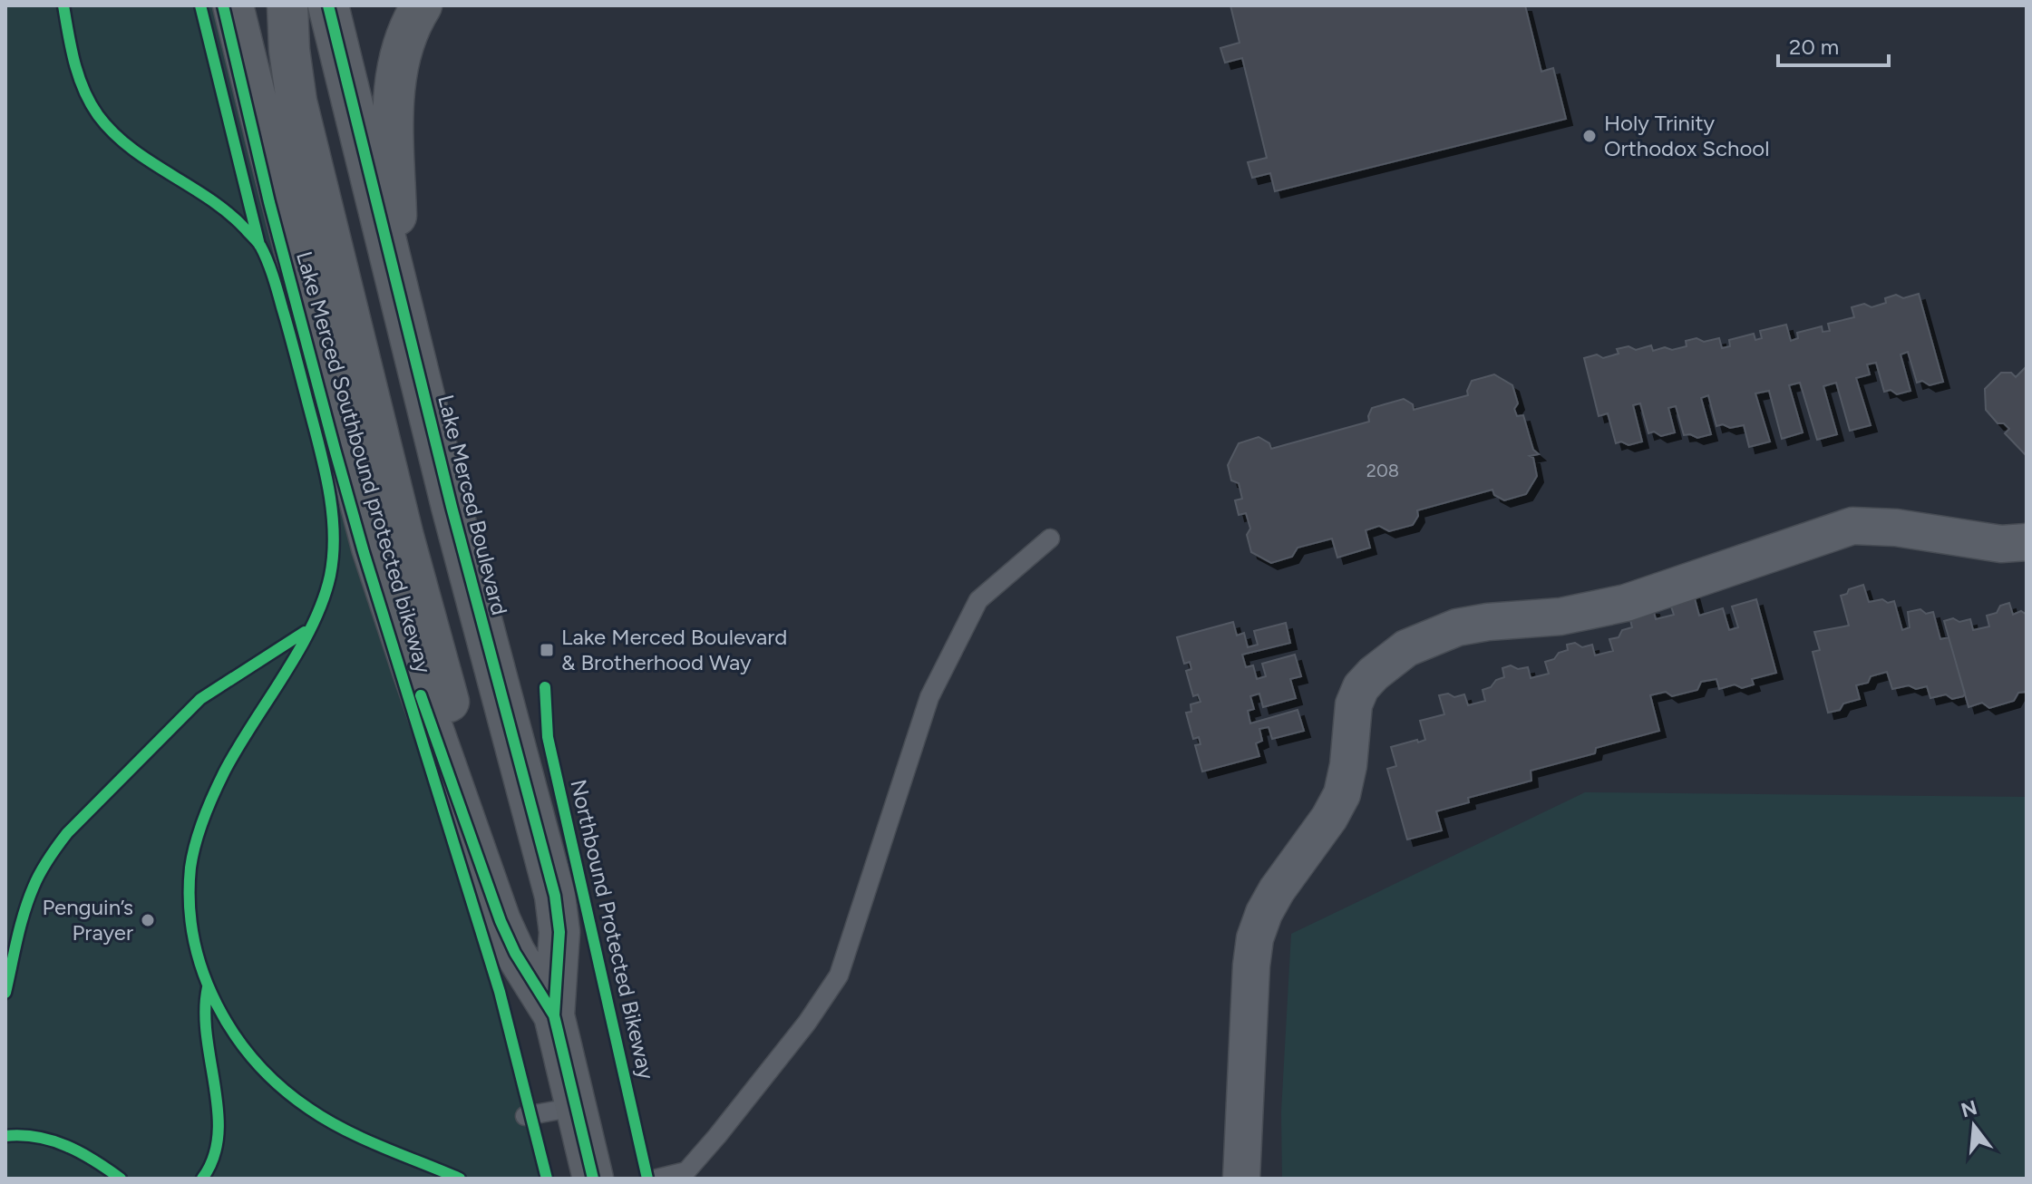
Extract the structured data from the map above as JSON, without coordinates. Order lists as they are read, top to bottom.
{
  "streets": {
    "main road": ["Lake Merced Boulevard"],
    "cycle path": ["Lake Merced Southbound protected bikeway", "Northbound Protected Bikeway"]
  },
  "places": {
    "other": ["Holy Trinity Orthodox School", "Penguin’s Prayer"],
    "transit": ["Lake Merced Boulevard & Brotherhood Way"]
  },
  "house_numbers": ["208"],
  "scale_bar": "20 m",
  "north": "top"
}
